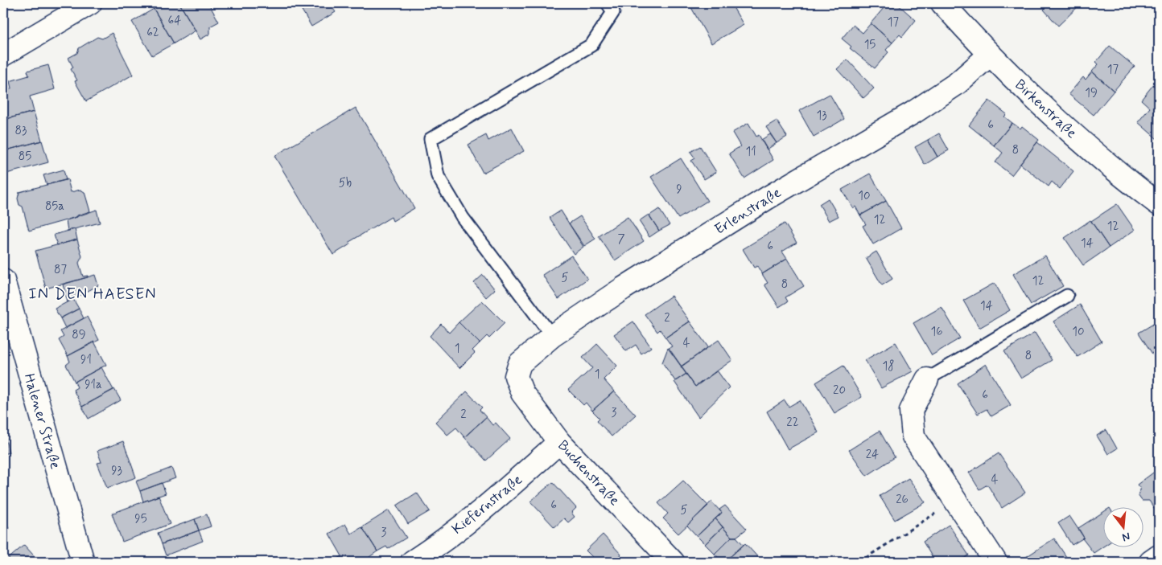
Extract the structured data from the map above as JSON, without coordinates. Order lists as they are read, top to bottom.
{
  "streets": {
    "street": [
      "Birkenstraße",
      "Erlenstraße",
      "Halener Straße",
      "Buchenstraße",
      "Kiefernstraße"
    ]
  },
  "crossings": [
    ["Birkenstraße", "Erlenstraße"],
    ["Erlenstraße", "Buchenstraße"],
    ["Buchenstraße", "Kiefernstraße"]
  ],
  "districts": ["IN DEN HAESEN"],
  "house_numbers": [
    "64",
    "17",
    "62",
    "15",
    "17",
    "19",
    "13",
    "6",
    "83",
    "8",
    "11",
    "85",
    "5b",
    "9",
    "10",
    "85a",
    "12",
    "12",
    "7",
    "14",
    "6",
    "87",
    "5",
    "12",
    "8",
    "14",
    "2",
    "16",
    "10",
    "89",
    "4",
    "1",
    "8",
    "91",
    "18",
    "1",
    "91a",
    "20",
    "6",
    "3",
    "2",
    "22",
    "24",
    "93",
    "4",
    "26",
    "6",
    "5",
    "95",
    "3"
  ],
  "north": "bottom"
}
